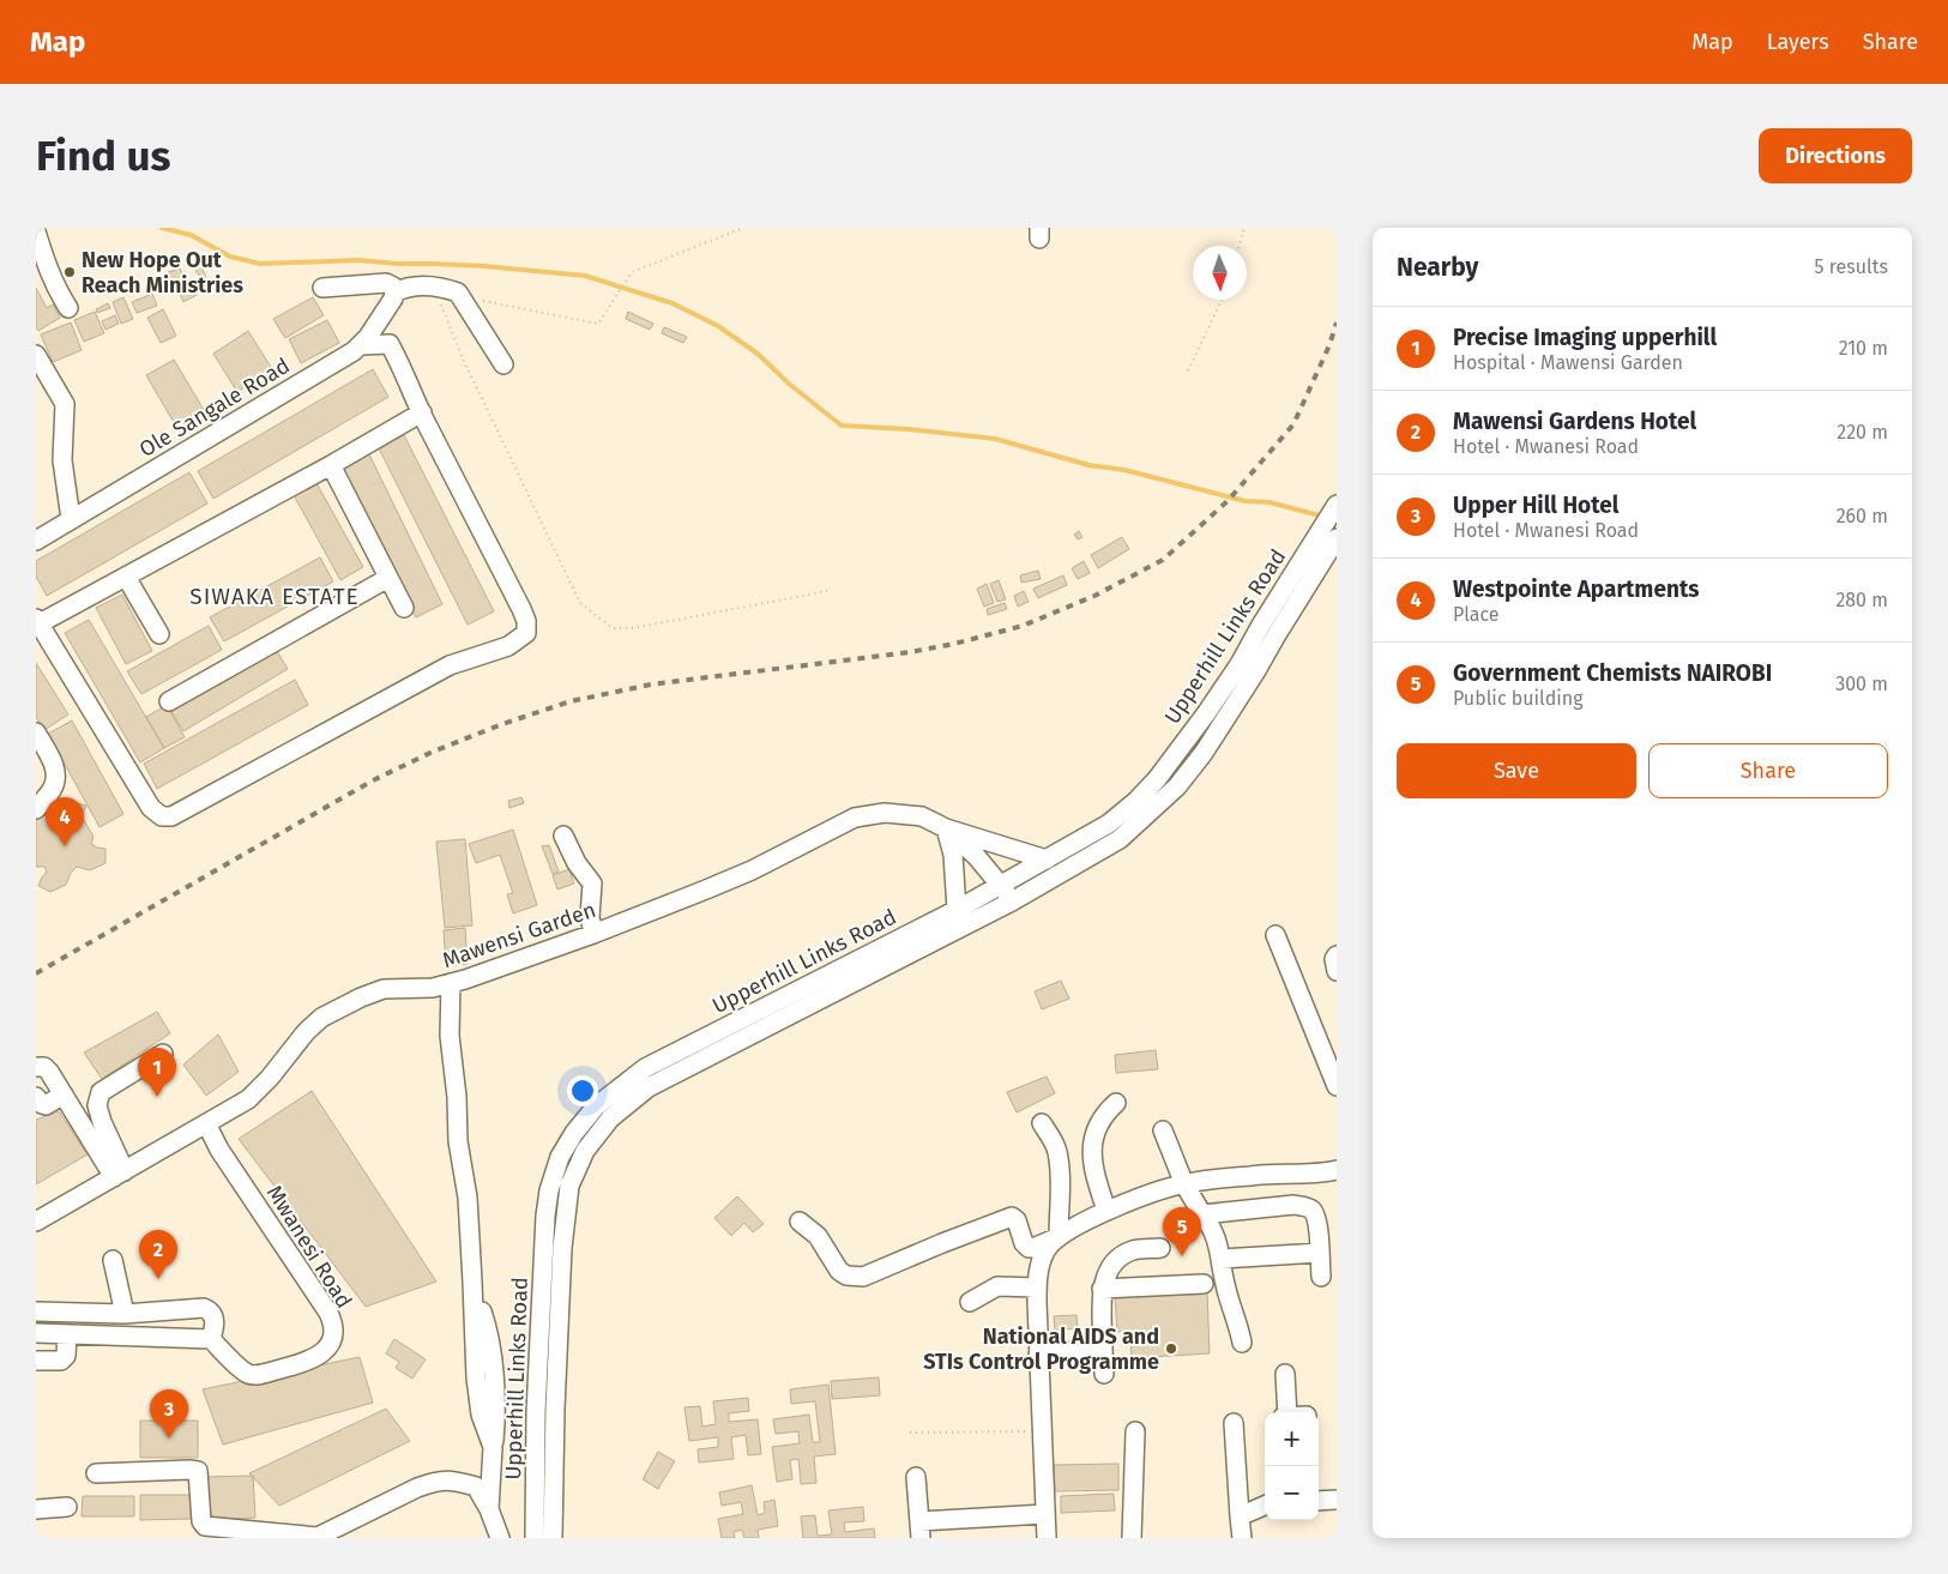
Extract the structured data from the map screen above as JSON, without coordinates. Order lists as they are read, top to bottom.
{
  "streets": {
    "street": [
      "Ole Sangale Road",
      "Upperhill Links Road",
      "Mawensi Garden",
      "Mwanesi Road"
    ]
  },
  "crossings": [
    ["Mawensi Garden", "Mwanesi Road"]
  ],
  "districts": ["SIWAKA ESTATE"],
  "places": ["New Hope Out Reach Ministries", "National AIDS and STIs Control Programme"],
  "north": "bottom",
  "page": {
    "header": "Map",
    "nav": ["Map", "Layers", "Share"],
    "buttons": [
      "Directions",
      ["Save", "Share"]
    ],
    "title": "Find us",
    "heading": ["Nearby", "5 results"],
    "list": [
      {
        "mark": "1",
        "name": "Precise Imaging upperhill",
        "note": "Hospital · Mawensi Garden",
        "value": "210 m"
      },
      {
        "mark": "2",
        "name": "Mawensi Gardens Hotel",
        "note": "Hotel · Mwanesi Road",
        "value": "220 m"
      },
      {
        "mark": "3",
        "name": "Upper Hill Hotel",
        "note": "Hotel · Mwanesi Road",
        "value": "260 m"
      },
      {
        "mark": "4",
        "name": "Westpointe Apartments",
        "note": "Place",
        "value": "280 m"
      },
      {
        "mark": "5",
        "name": "Government Chemists NAIROBI",
        "note": "Public building",
        "value": "300 m"
      }
    ],
    "pins": [
      "4",
      "1",
      "5",
      "2",
      "3"
    ],
    "map_buttons": ["+", "−"]
  }
}
